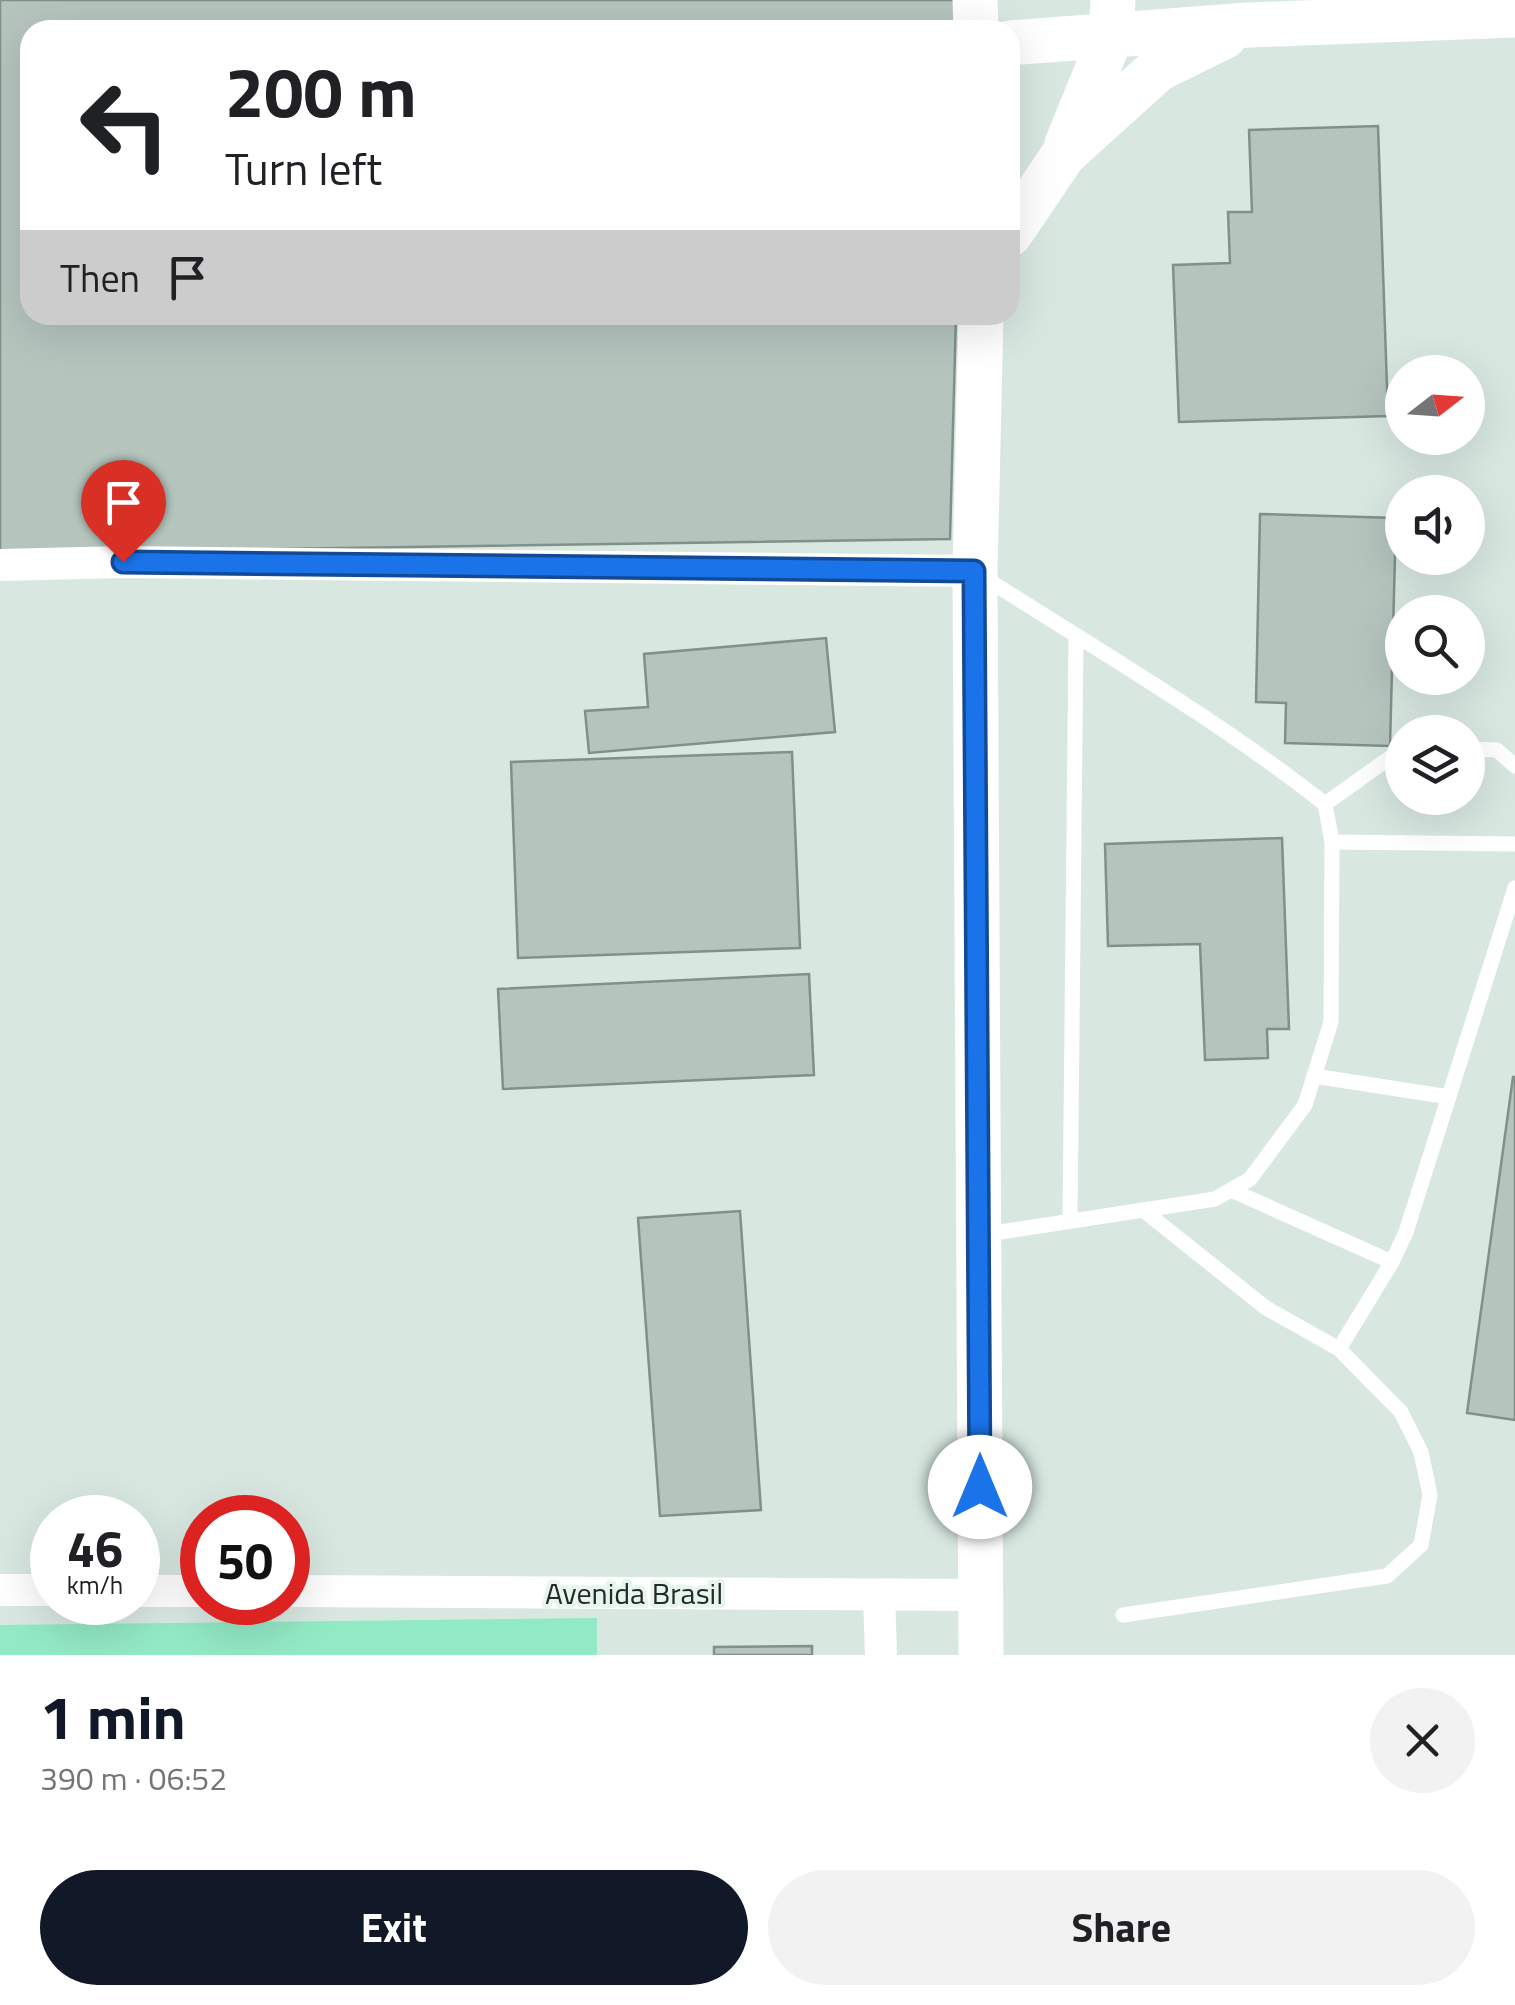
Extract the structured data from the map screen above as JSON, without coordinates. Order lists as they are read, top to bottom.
{
  "streets": {
    "street": ["Avenida Brasil"]
  },
  "north": "right",
  "page": {
    "turn": ["200 m", "Turn left"],
    "then": "Then",
    "speed": "46 km/h",
    "limit": "50",
    "heading": ["1 min", "390 m · 06:52"],
    "buttons": ["Exit", "Share"]
  }
}
